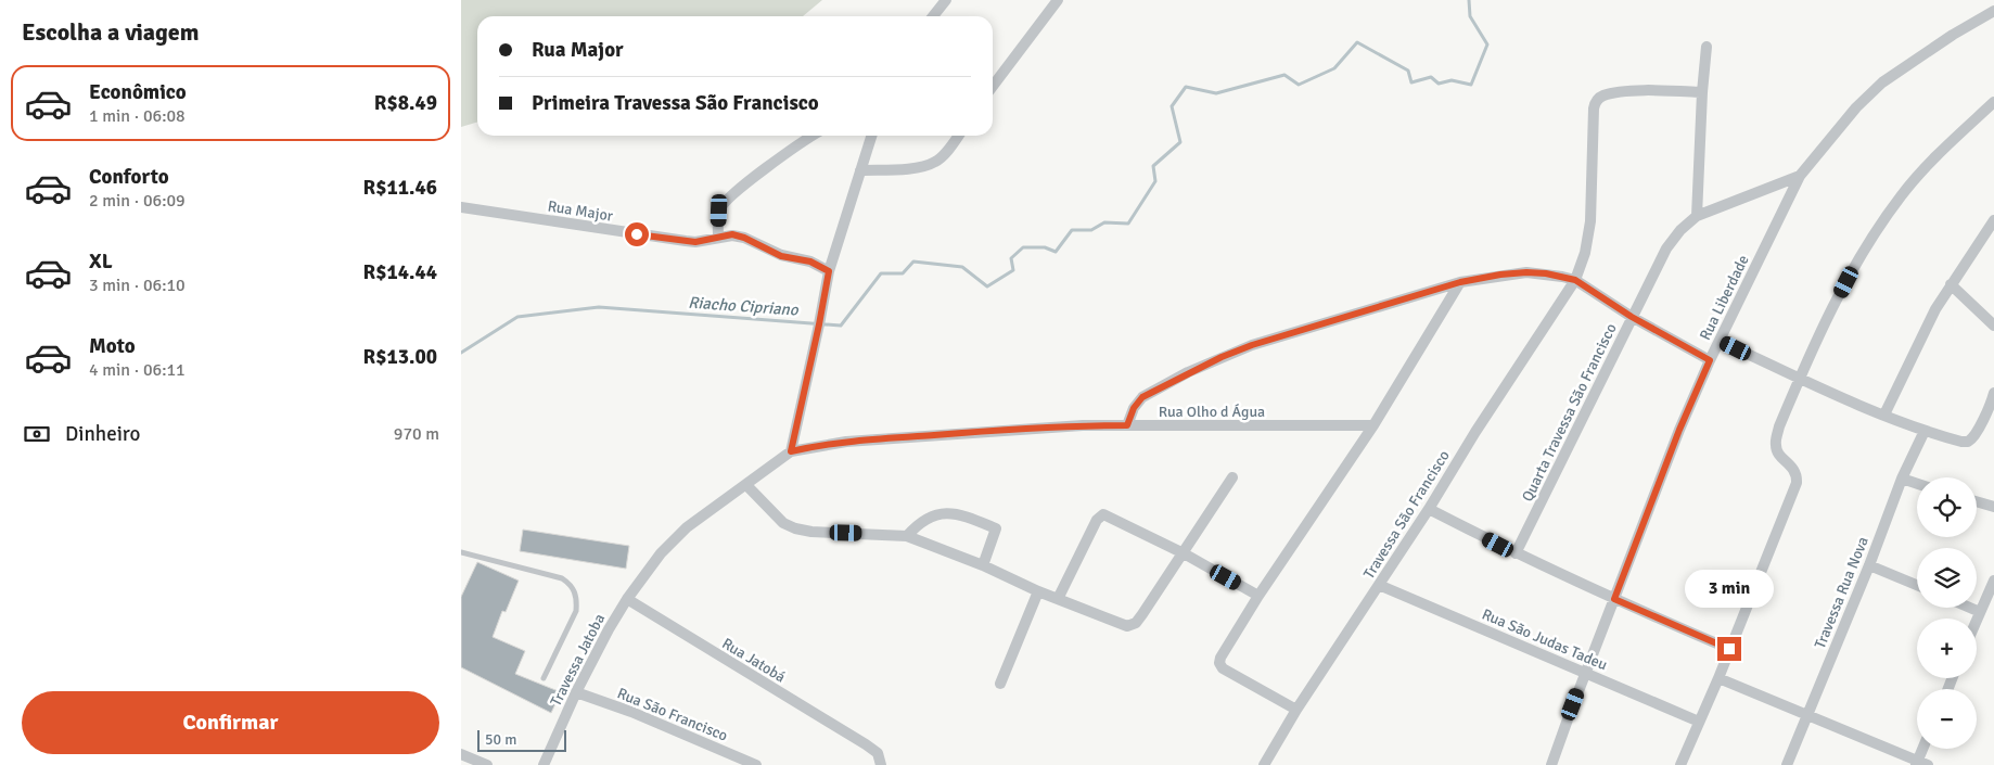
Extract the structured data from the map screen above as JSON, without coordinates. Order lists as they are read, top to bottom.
{
  "streets": {
    "street": [
      "Rua Major",
      "Rua Liberdade",
      "Rua Olho d Água",
      "Quarta Travessa São Francisco",
      "Travessa São Francisco",
      "Travessa Rua Nova",
      "Rua São Judas Tadeu",
      "Travessa Jatoba",
      "Rua Jatobá",
      "Rua São Francisco"
    ]
  },
  "crossings": [
    ["Rua Liberdade", "Quarta Travessa São Francisco"],
    ["Rua Liberdade", "Rua São Judas Tadeu"],
    ["Rua Olho d Água", "Travessa Jatoba"],
    ["Travessa São Francisco", "Rua São Judas Tadeu"],
    ["Travessa Jatoba", "Rua Jatobá"],
    ["Travessa Jatoba", "Rua São Francisco"]
  ],
  "water": ["Riacho Cipriano"],
  "scale_bar": "50 m",
  "page": {
    "heading": "Escolha a viagem",
    "banner": ["Rua Major", "Primeira Travessa São Francisco"],
    "list": [
      {
        "name": "Econômico",
        "note": "1 min · 06:08",
        "value": "R$8.49"
      },
      {
        "name": "Conforto",
        "note": "2 min · 06:09",
        "value": "R$11.46"
      },
      {
        "name": "XL",
        "note": "3 min · 06:10",
        "value": "R$14.44"
      },
      {
        "name": "Moto",
        "note": "4 min · 06:11",
        "value": "R$13.00"
      }
    ],
    "pay": ["Dinheiro", "970 m"],
    "map_buttons": ["+", "−"],
    "bubble": "3 min",
    "buttons": "Confirmar",
    "scale": "50 m"
  }
}
